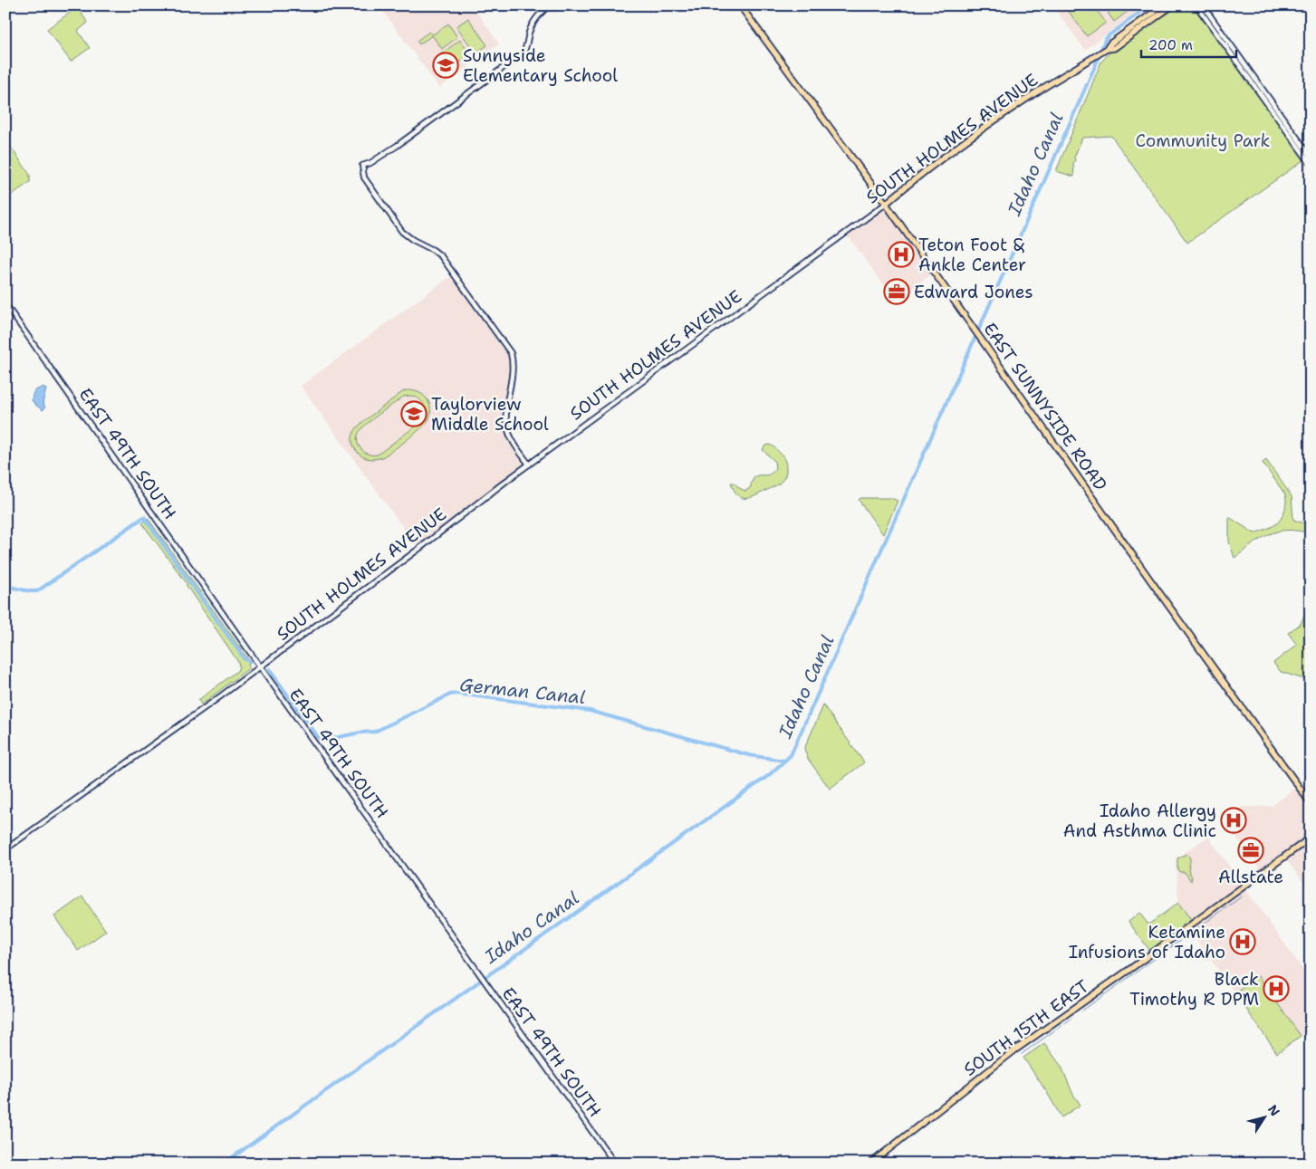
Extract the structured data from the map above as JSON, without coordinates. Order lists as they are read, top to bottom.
{
  "streets": {
    "main road": ["SOUTH HOLMES AVENUE", "EAST SUNNYSIDE ROAD", "SOUTH 15TH EAST"],
    "street": ["EAST 49TH SOUTH"]
  },
  "crossings": [
    ["SOUTH HOLMES AVENUE", "EAST SUNNYSIDE ROAD"],
    ["SOUTH HOLMES AVENUE", "EAST 49TH SOUTH"]
  ],
  "water": ["Idaho Canal", "German Canal"],
  "parks": ["Community Park"],
  "places": {
    "school or university": ["Sunnyside Elementary School", "Taylorview Middle School"],
    "hospital": [
      "Teton Foot & Ankle Center",
      "Idaho Allergy And Asthma Clinic",
      "Ketamine Infusions of Idaho",
      "Black Timothy R DPM"
    ],
    "office": ["Edward Jones", "Allstate"]
  },
  "scale_bar": "200 m",
  "north": "top right"
}
